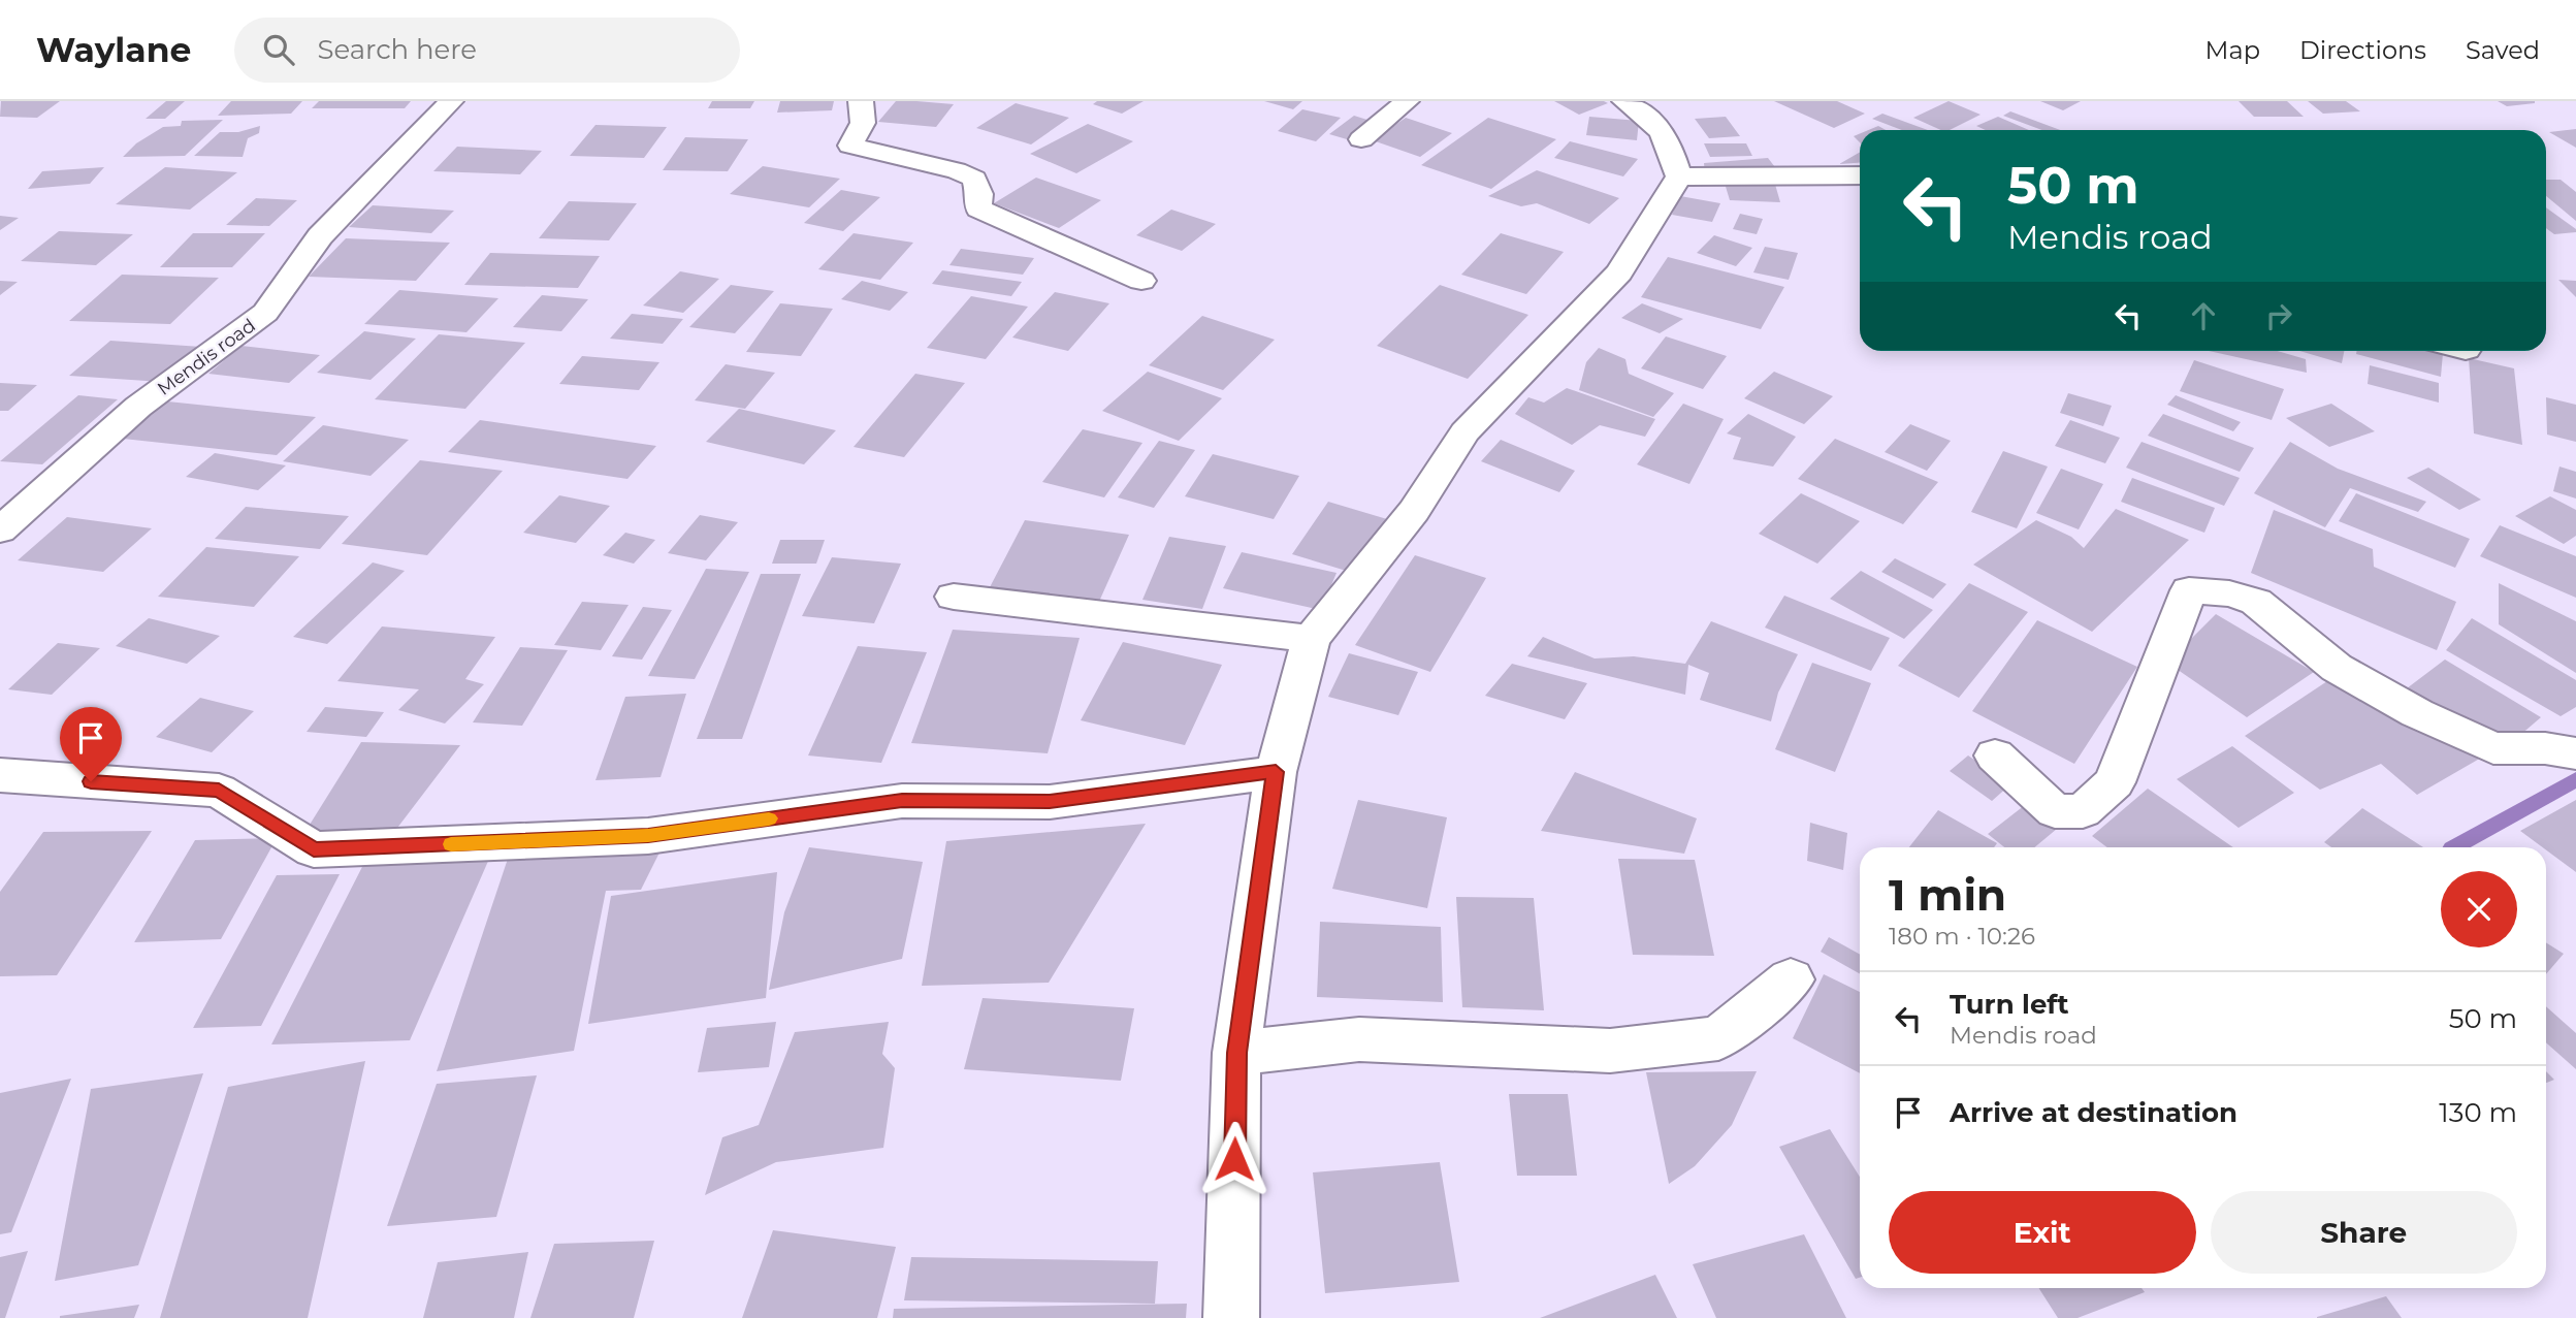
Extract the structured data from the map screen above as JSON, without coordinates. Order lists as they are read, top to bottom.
{
  "streets": {
    "street": ["Mendis road"]
  },
  "page": {
    "header": "Waylane",
    "search": "Search here",
    "nav": ["Map", "Directions", "Saved"],
    "turn": ["50 m", "Mendis road"],
    "heading": ["1 min", "180 m · 10:26"],
    "list": [
      {
        "name": "Turn left",
        "note": "Mendis road",
        "value": "50 m"
      },
      {
        "name": "Arrive at destination",
        "value": "130 m"
      }
    ],
    "buttons": ["Exit", "Share"]
  }
}
